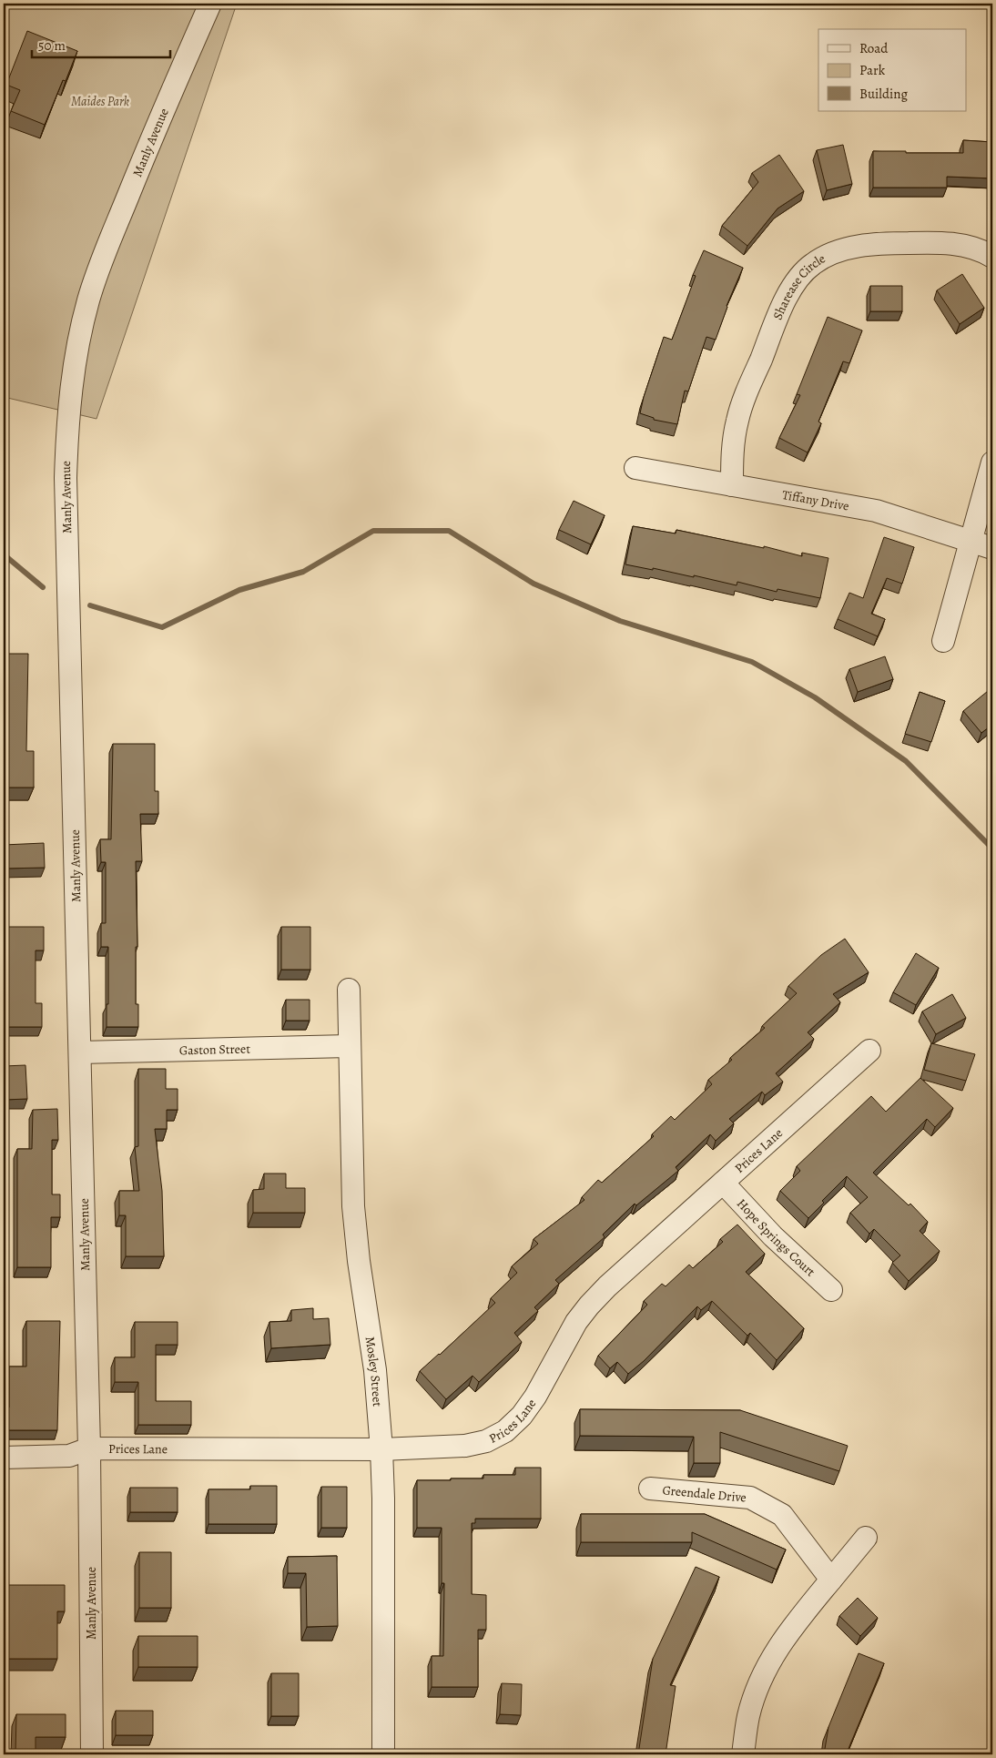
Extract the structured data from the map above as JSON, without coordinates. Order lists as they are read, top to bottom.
{
  "streets": {
    "street": [
      "Manly Avenue",
      "Sharease Circle",
      "Tiffany Drive",
      "Gaston Street",
      "Prices Lane",
      "Hope Springs Court",
      "Mosley Street",
      "Greendale Drive"
    ]
  },
  "crossings": [
    ["Manly Avenue", "Gaston Street"],
    ["Manly Avenue", "Prices Lane"],
    ["Sharease Circle", "Tiffany Drive"],
    ["Gaston Street", "Mosley Street"],
    ["Prices Lane", "Hope Springs Court"],
    ["Prices Lane", "Mosley Street"]
  ],
  "parks": ["Maides Park"],
  "legend": ["Road", "Park", "Building"],
  "scale_bar": "50 m"
}
